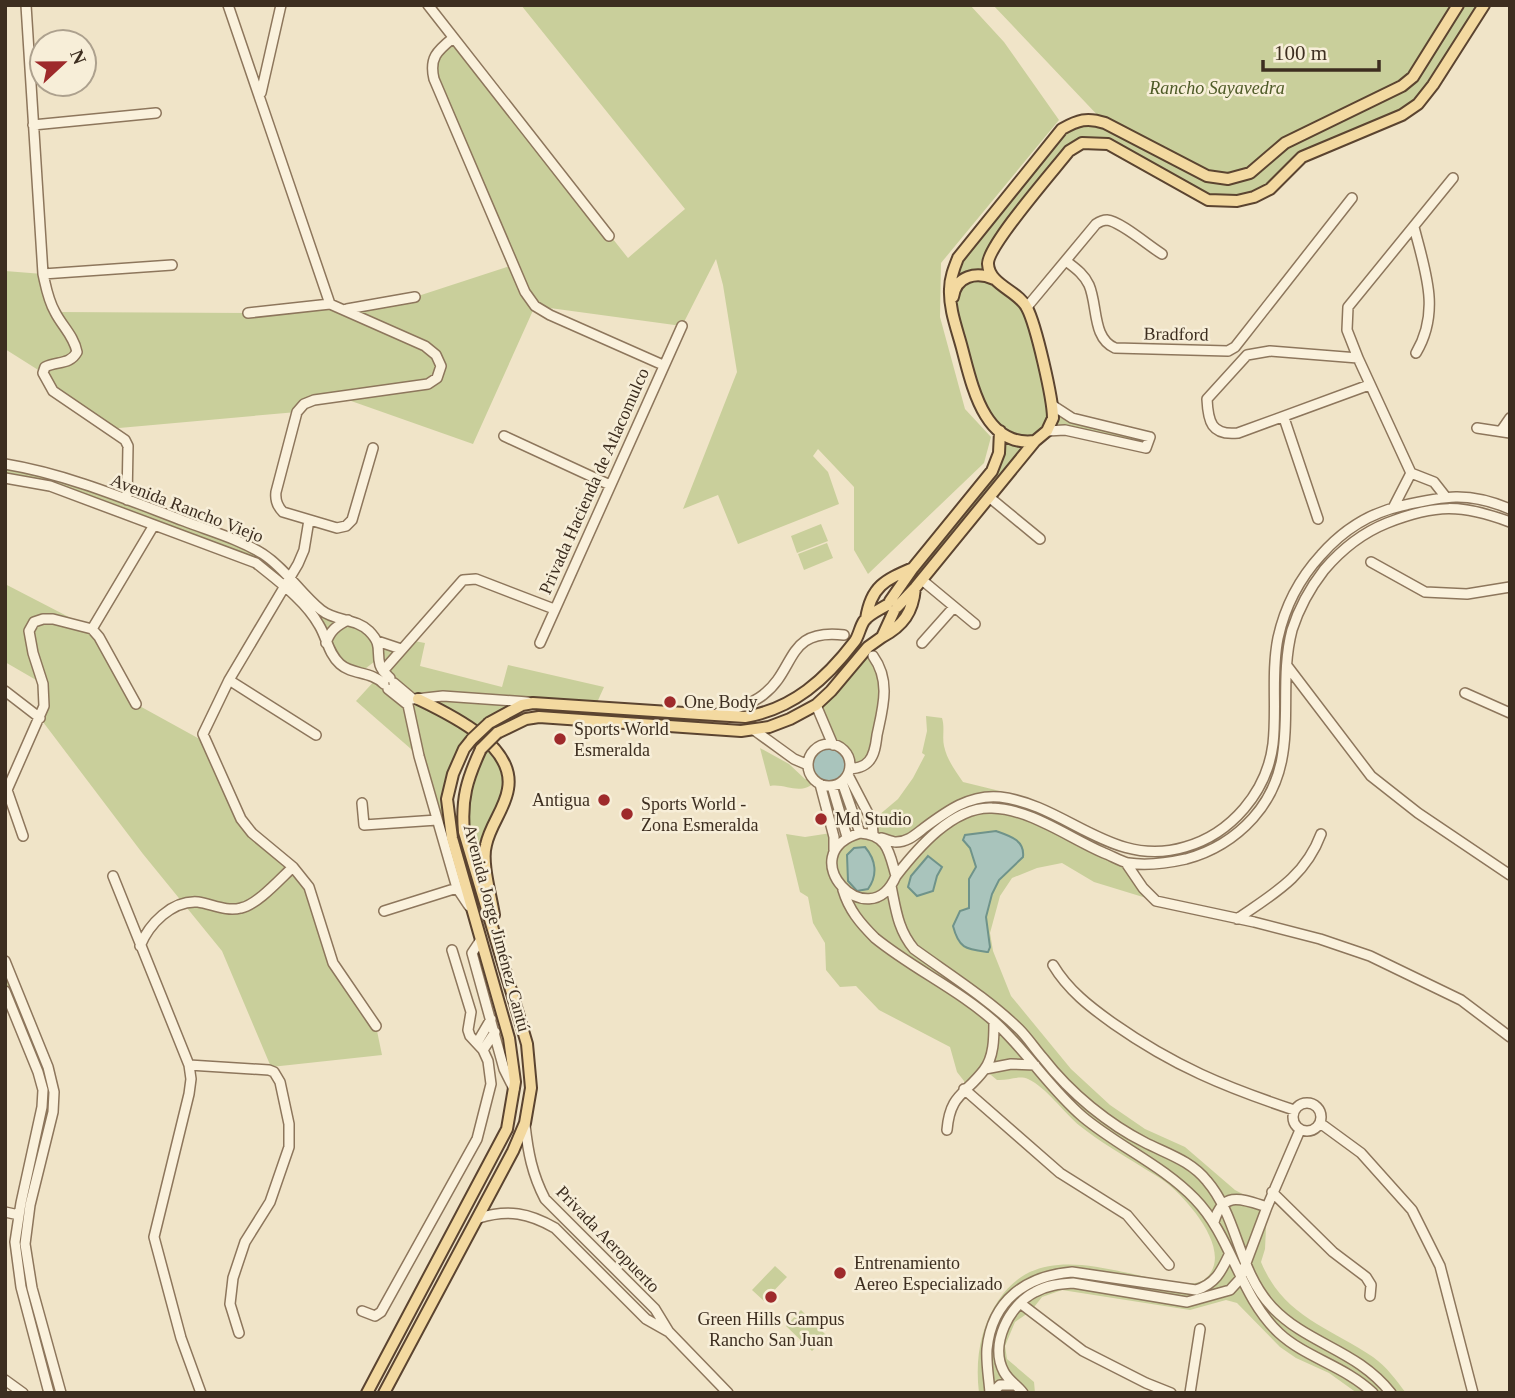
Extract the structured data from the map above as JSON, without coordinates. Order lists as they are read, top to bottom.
{
  "streets": {
    "main road": ["Avenida Jorge Jiménez Cantú"],
    "street": [
      "Bradford",
      "Privada Hacienda de Atlacomulco",
      "Avenida Rancho Viejo",
      "Privada Aeropuerto"
    ]
  },
  "crossings": [
    ["Privada Hacienda de Atlacomulco", "Avenida Rancho Viejo"],
    ["Avenida Jorge Jiménez Cantú", "Privada Aeropuerto"]
  ],
  "parks": ["Rancho Sayavedra"],
  "places": [
    "One Body",
    "Sports World Esmeralda",
    "Antigua",
    "Sports World - Zona Esmeralda",
    "Md Studio",
    "Entrenamiento Aereo Especializado",
    "Green Hills Campus Rancho San Juan"
  ],
  "scale_bar": "100 m",
  "north": "right"
}
